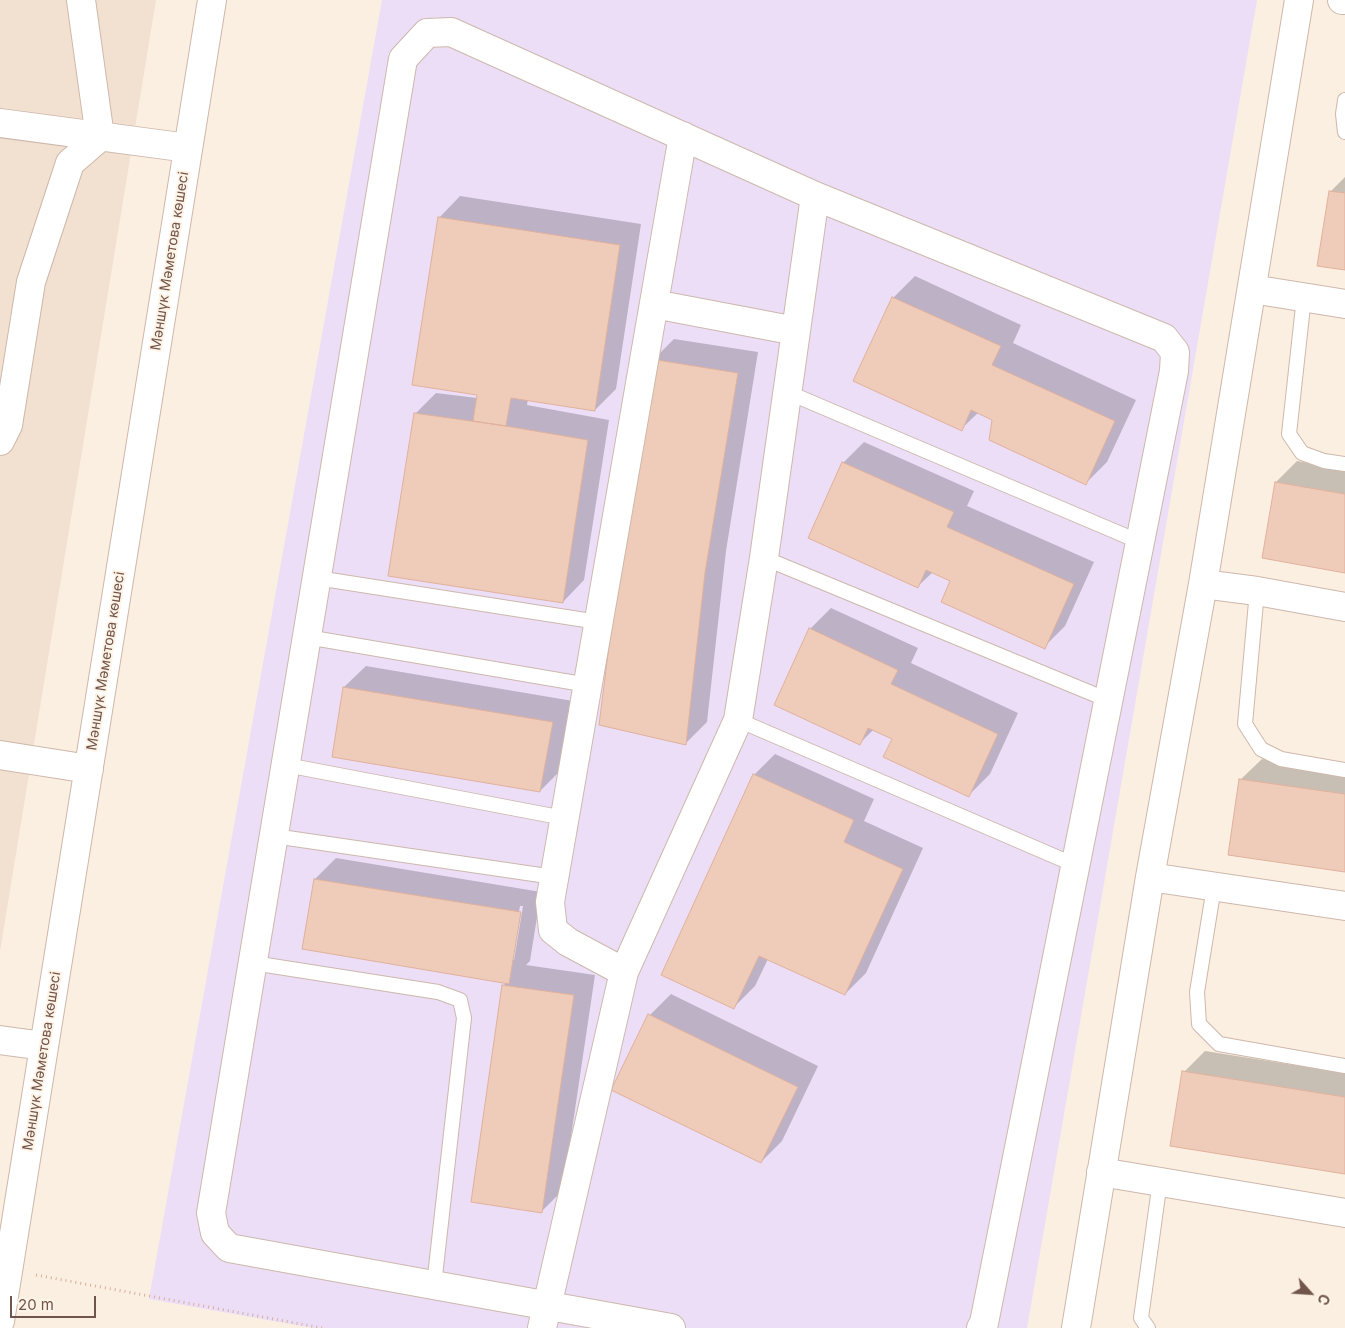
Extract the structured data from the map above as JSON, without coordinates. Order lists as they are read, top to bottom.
{
  "streets": {
    "street": ["Мәншүк Мәметова көшесі"]
  },
  "scale_bar": "20 m",
  "north": "bottom right"
}
